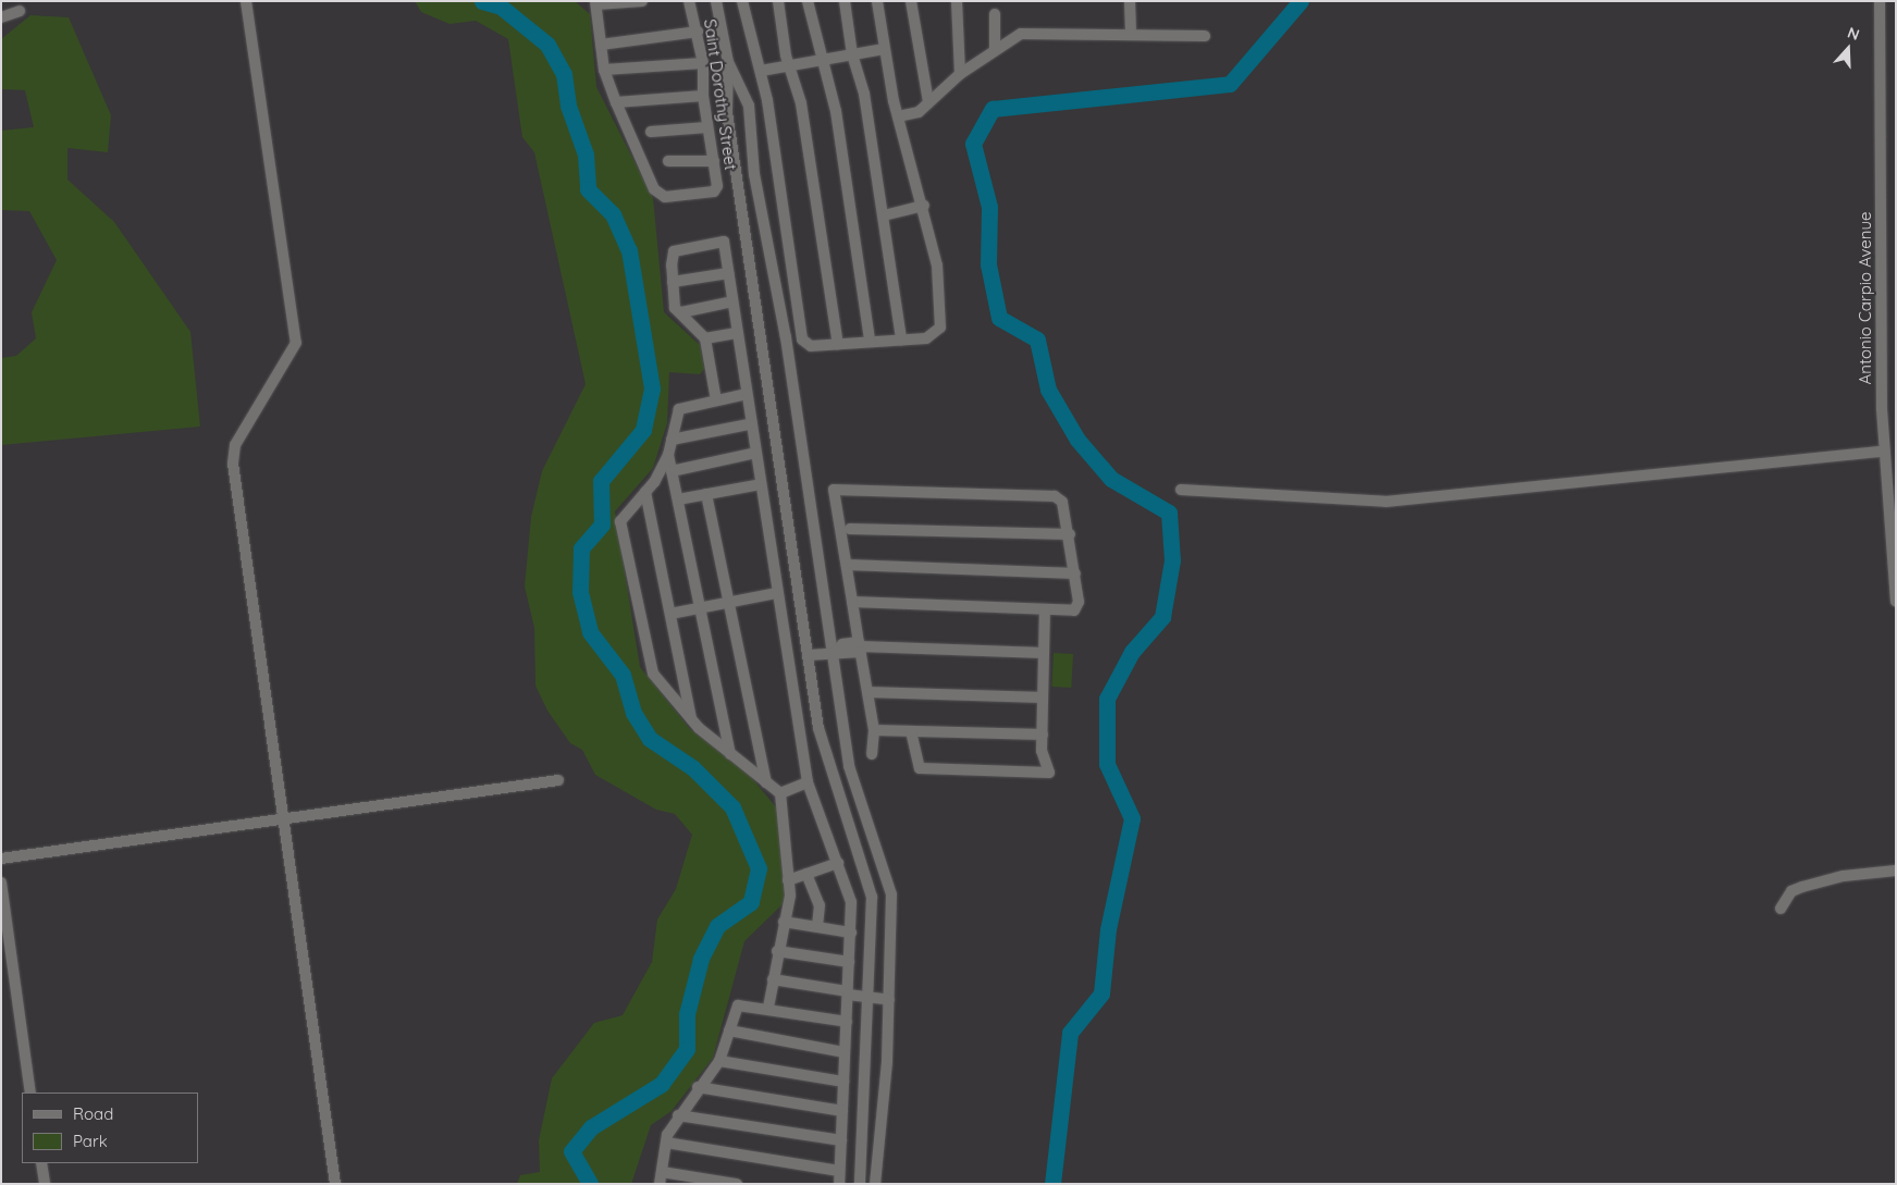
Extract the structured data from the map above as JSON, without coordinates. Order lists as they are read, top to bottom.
{
  "streets": {
    "street": ["Saint Dorothy Street", "Antonio Carpio Avenue"]
  },
  "legend": ["Road", "Park"],
  "north": "top"
}
